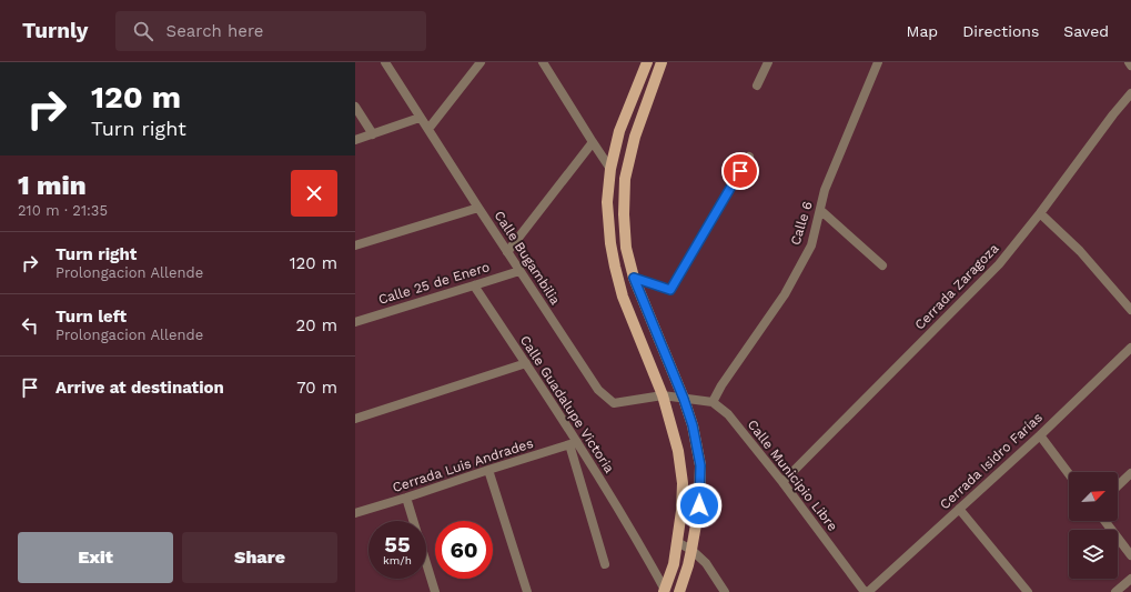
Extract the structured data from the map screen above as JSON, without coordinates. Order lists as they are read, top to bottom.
{
  "streets": {
    "street": [
      "Calle 6",
      "Calle Bugambilia",
      "Calle 25 de Enero",
      "Cerrada Zaragoza",
      "Calle Guadalupe Victoria",
      "Cerrada Isidro Farías",
      "Cerrada Luis Andrades",
      "Calle Municipio Libre"
    ]
  },
  "crossings": [
    ["Calle 6", "Calle Municipio Libre"],
    ["Calle Bugambilia", "Calle 25 de Enero"],
    ["Calle 25 de Enero", "Calle Guadalupe Victoria"],
    ["Cerrada Zaragoza", "Calle Municipio Libre"],
    ["Calle Guadalupe Victoria", "Cerrada Luis Andrades"],
    ["Cerrada Isidro Farías", "Calle Municipio Libre"]
  ],
  "north": "top right",
  "page": {
    "header": "Turnly",
    "search": "Search here",
    "nav": ["Map", "Directions", "Saved"],
    "turn": ["120 m", "Turn right"],
    "heading": ["1 min", "210 m · 21:35"],
    "list": [
      {
        "name": "Turn right",
        "note": "Prolongacion Allende",
        "value": "120 m"
      },
      {
        "name": "Turn left",
        "note": "Prolongacion Allende",
        "value": "20 m"
      },
      {
        "name": "Arrive at destination",
        "value": "70 m"
      }
    ],
    "speed": "55 km/h",
    "limit": "60",
    "buttons": ["Exit", "Share"]
  }
}
